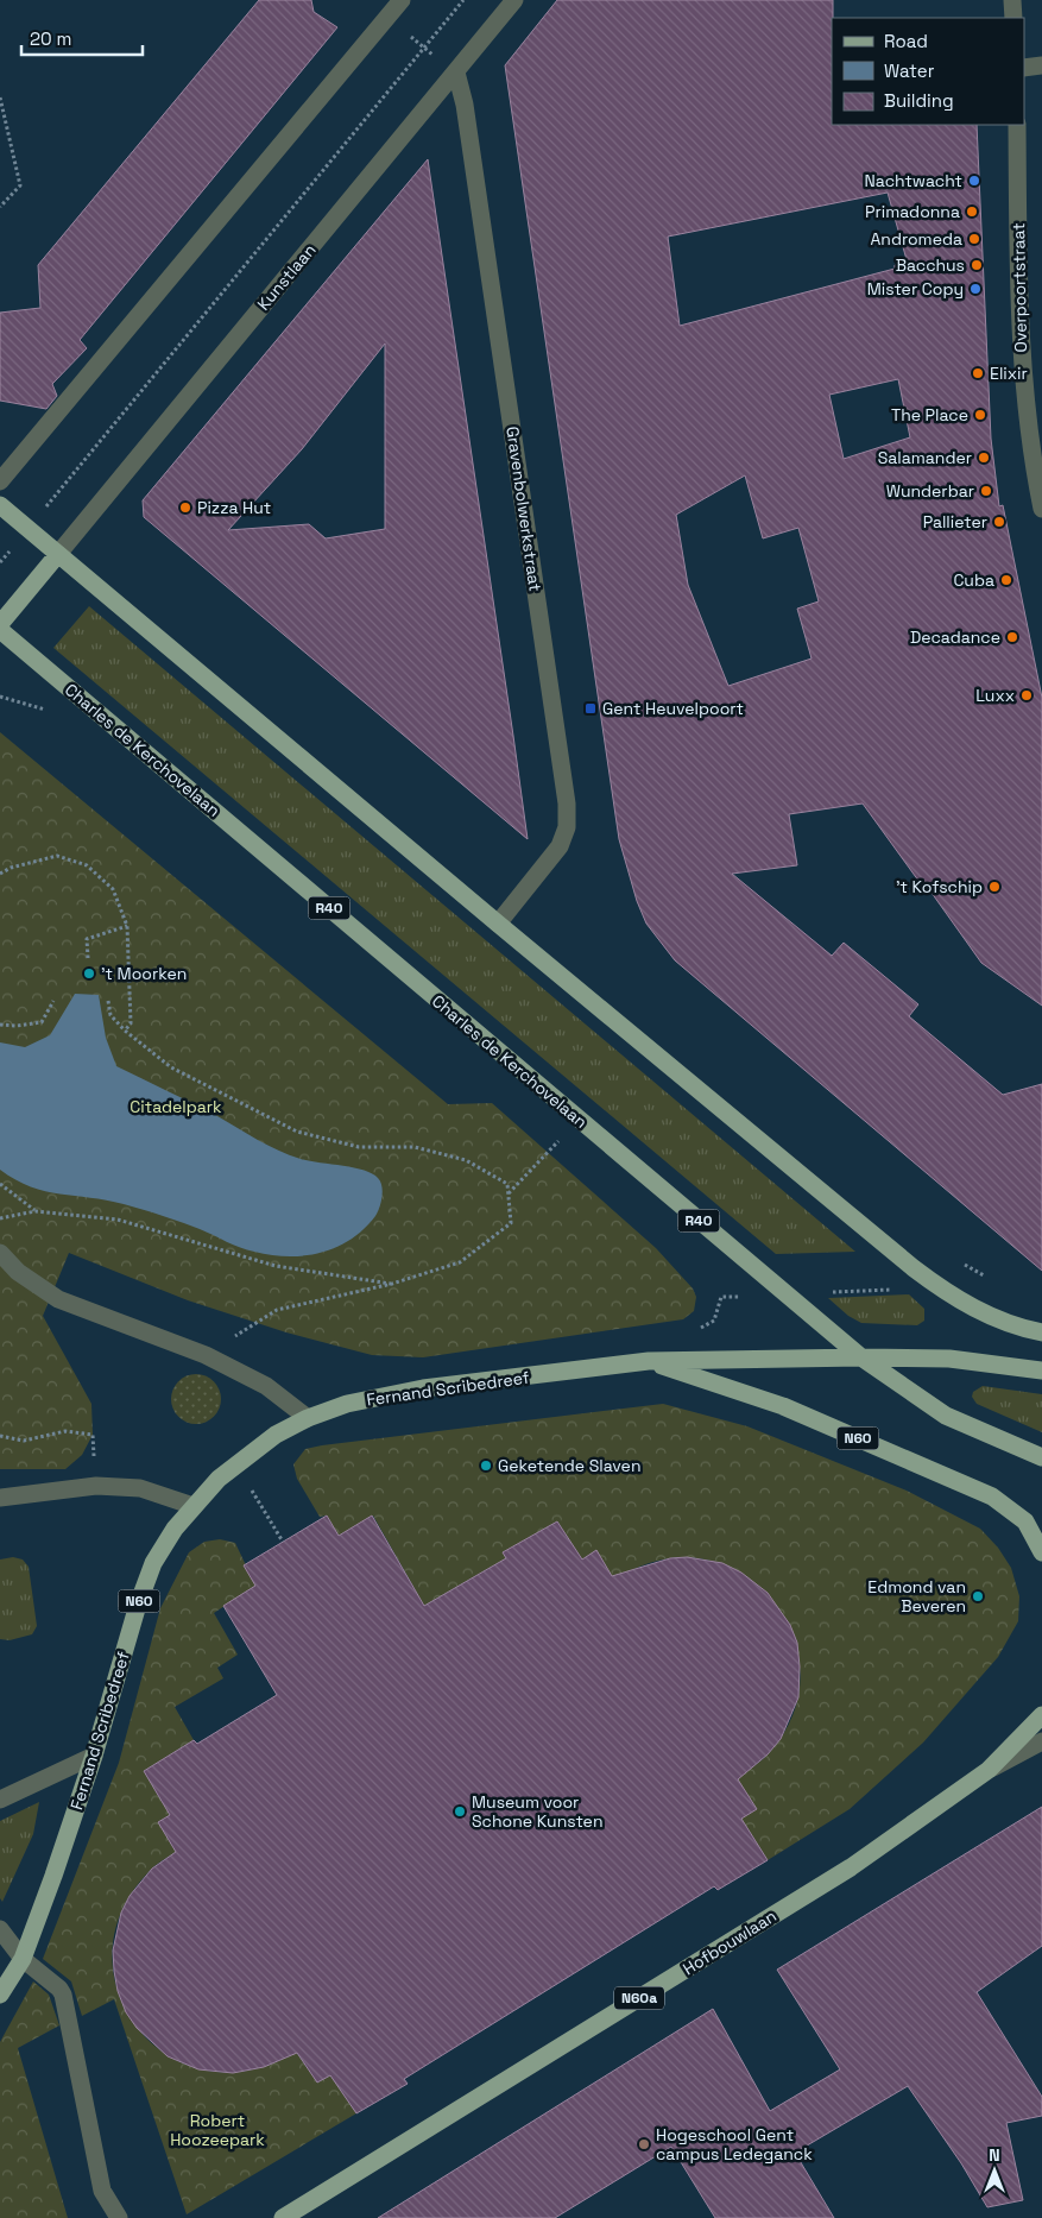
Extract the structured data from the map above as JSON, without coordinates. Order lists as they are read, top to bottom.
{
  "streets": {
    "main road": [
      "Charles de Kerchovelaan",
      "R40",
      "Fernand Scribedreef",
      "N60",
      "Hofbouwlaan",
      "N60a"
    ],
    "street": ["Kunstlaan", "Overpoortstraat", "Gravenbolwerkstraat"]
  },
  "crossings": [
    ["Kunstlaan", "Gravenbolwerkstraat"],
    ["Charles de Kerchovelaan", "Fernand Scribedreef"],
    ["Fernand Scribedreef", "N60"]
  ],
  "parks": ["Citadelpark", "Robert Hoozeepark"],
  "places": {
    "other": [
      "Nachtwacht",
      "Primadonna",
      "Andromeda",
      "Bacchus",
      "Mister Copy",
      "Elixir",
      "The Place",
      "Salamander",
      "Wunderbar",
      "Pizza Hut",
      "Pallieter",
      "Cuba",
      "Decadance",
      "Luxx",
      "'t Kofschip",
      "'t Moorken",
      "Geketende Slaven",
      "Edmond van Beveren",
      "Museum voor Schone Kunsten",
      "Hogeschool Gent campus Ledeganck"
    ],
    "transit": ["Gent Heuvelpoort"]
  },
  "legend": ["Road", "Water", "Building"],
  "scale_bar": "20 m",
  "north": "top"
}
